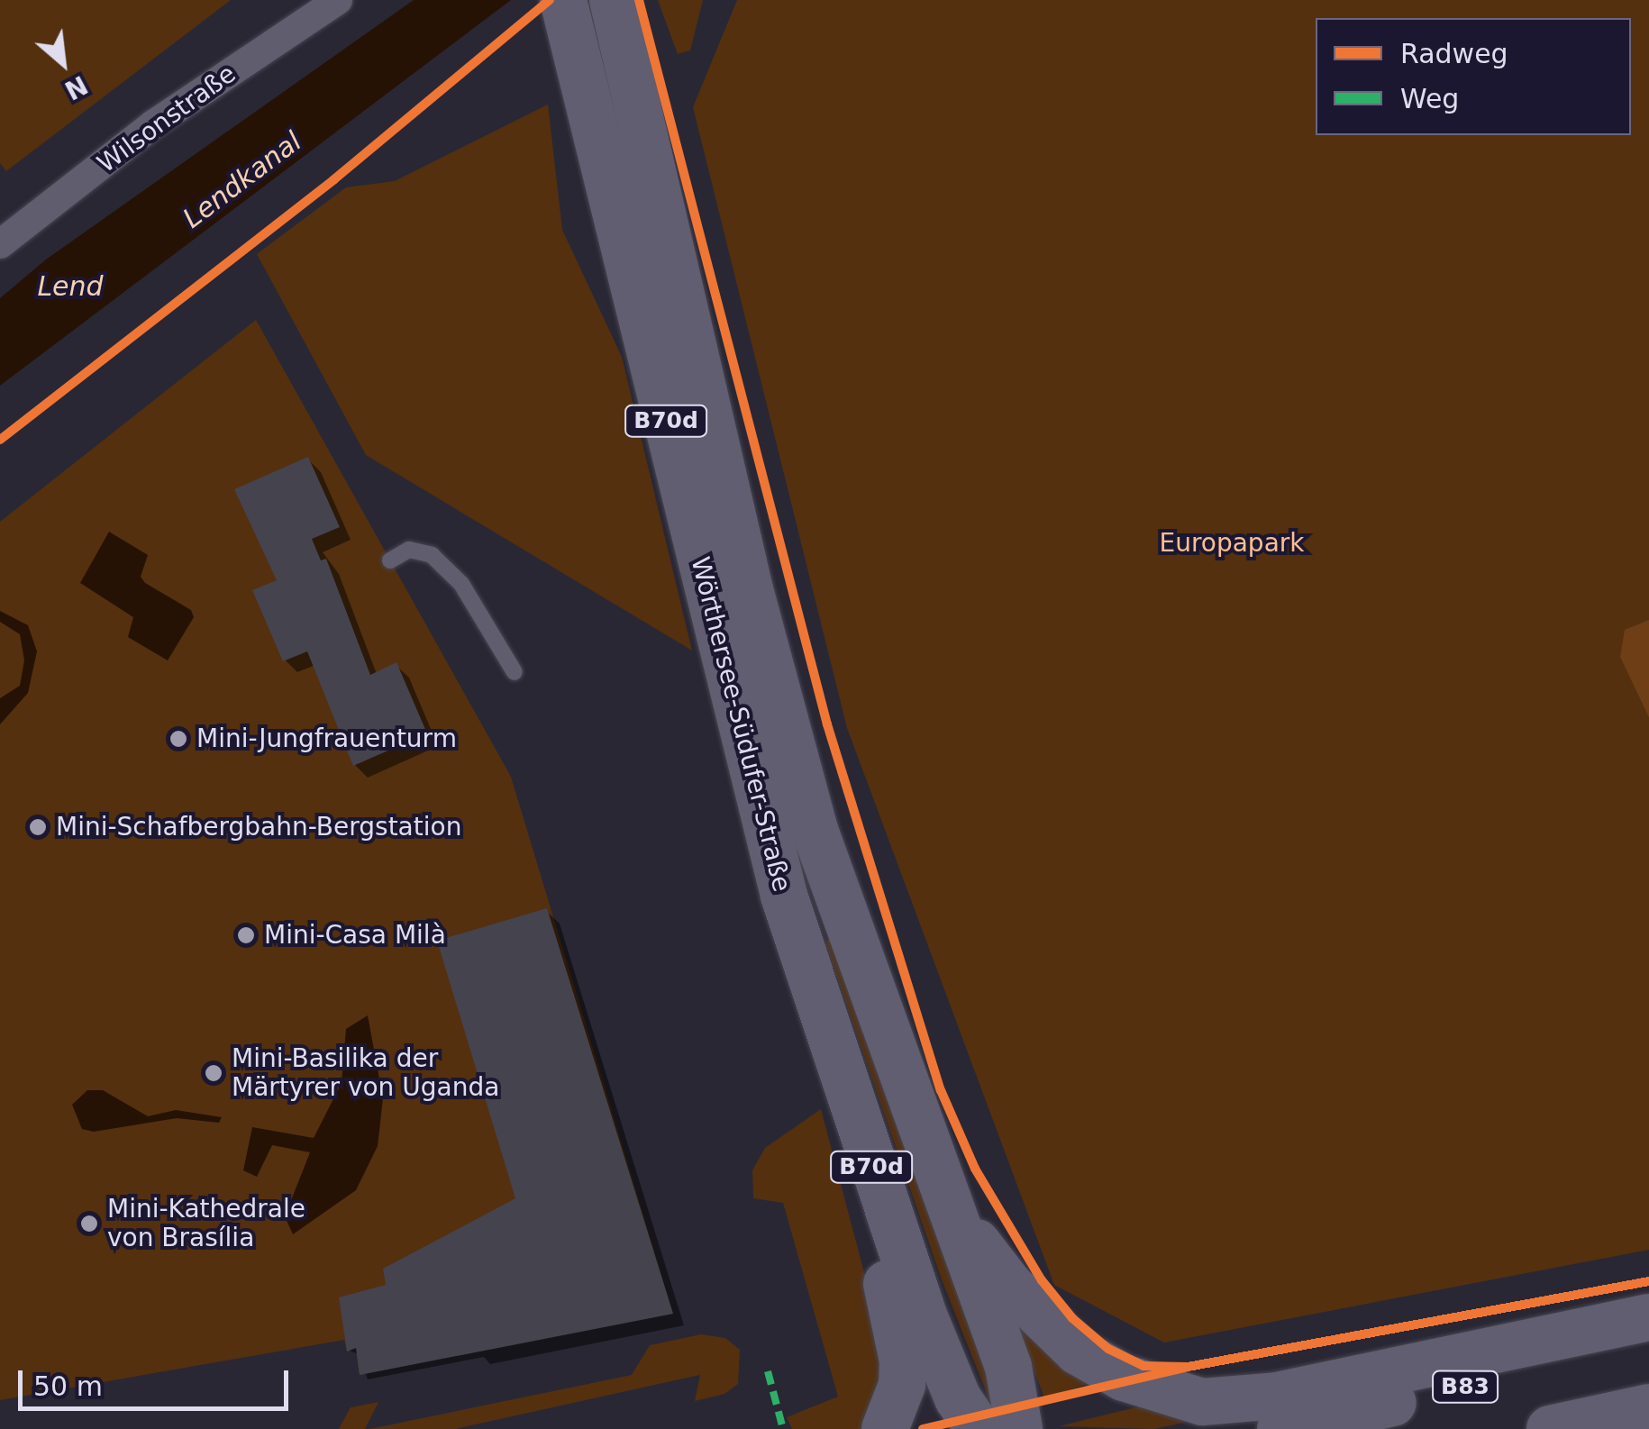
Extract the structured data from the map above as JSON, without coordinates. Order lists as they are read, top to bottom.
{
  "streets": {
    "main road": ["B70d", "Wörthersee-Südufer-Straße", "B83"],
    "street": ["Wilsonstraße"]
  },
  "water": ["Lendkanal", "Lend"],
  "parks": ["Europapark"],
  "places": [
    "Mini-Jungfrauenturm",
    "Mini-Schafbergbahn-Bergstation",
    "Mini-Casa Milà",
    "Mini-Basilika der Märtyrer von Uganda",
    "Mini-Kathedrale von Brasília"
  ],
  "legend": ["Radweg", "Weg"],
  "scale_bar": "50 m",
  "north": "bottom right"
}
